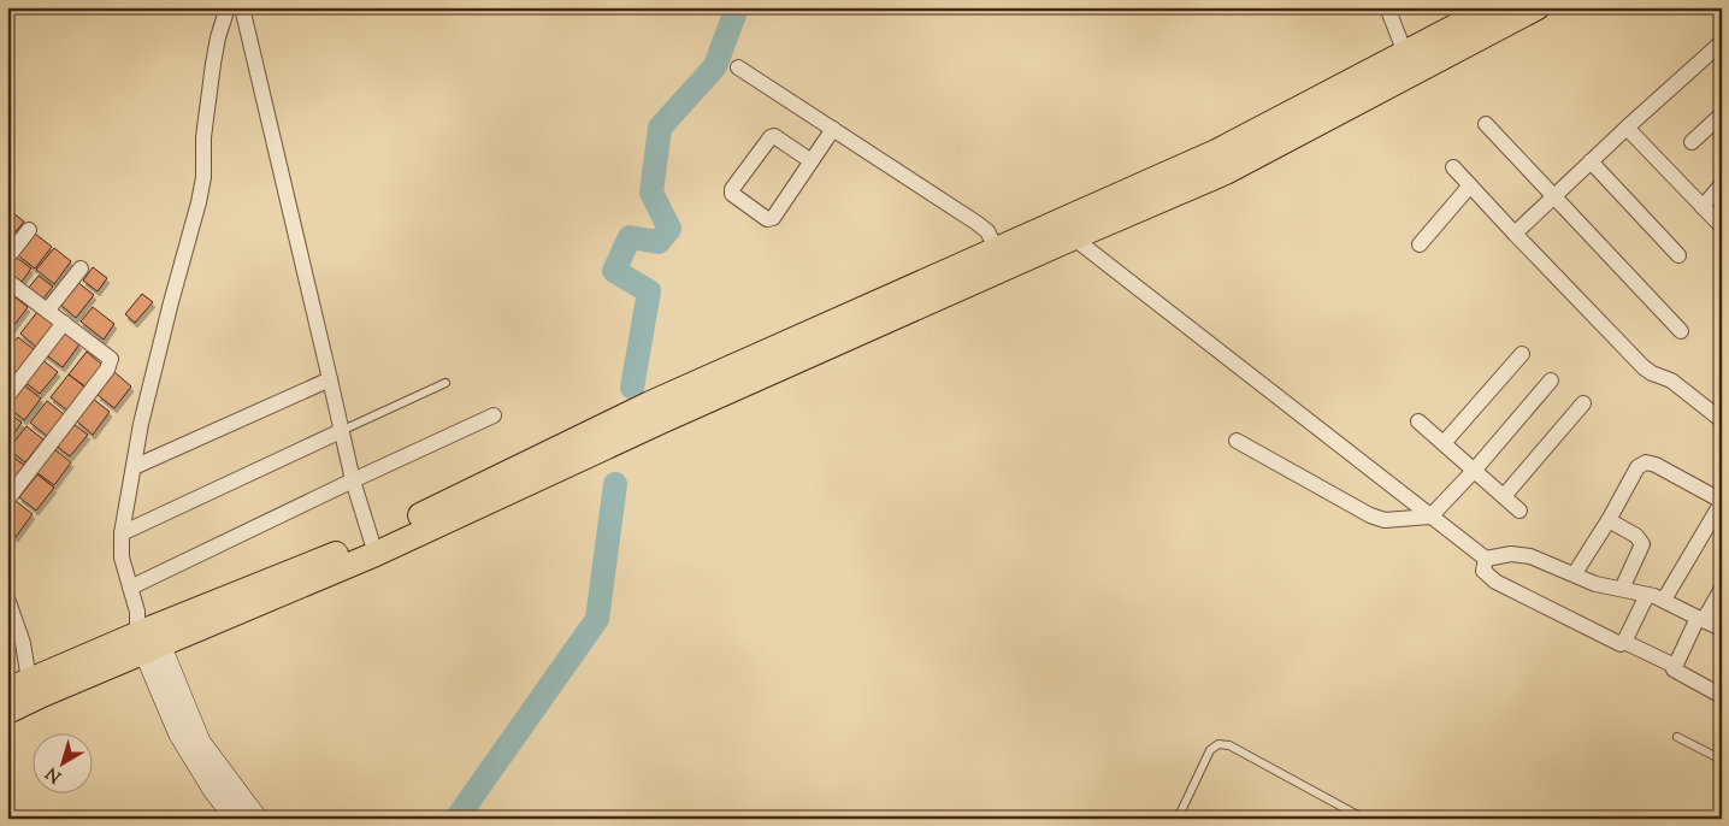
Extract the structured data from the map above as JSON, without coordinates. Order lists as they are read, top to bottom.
{
  "north": "bottom left"
}
